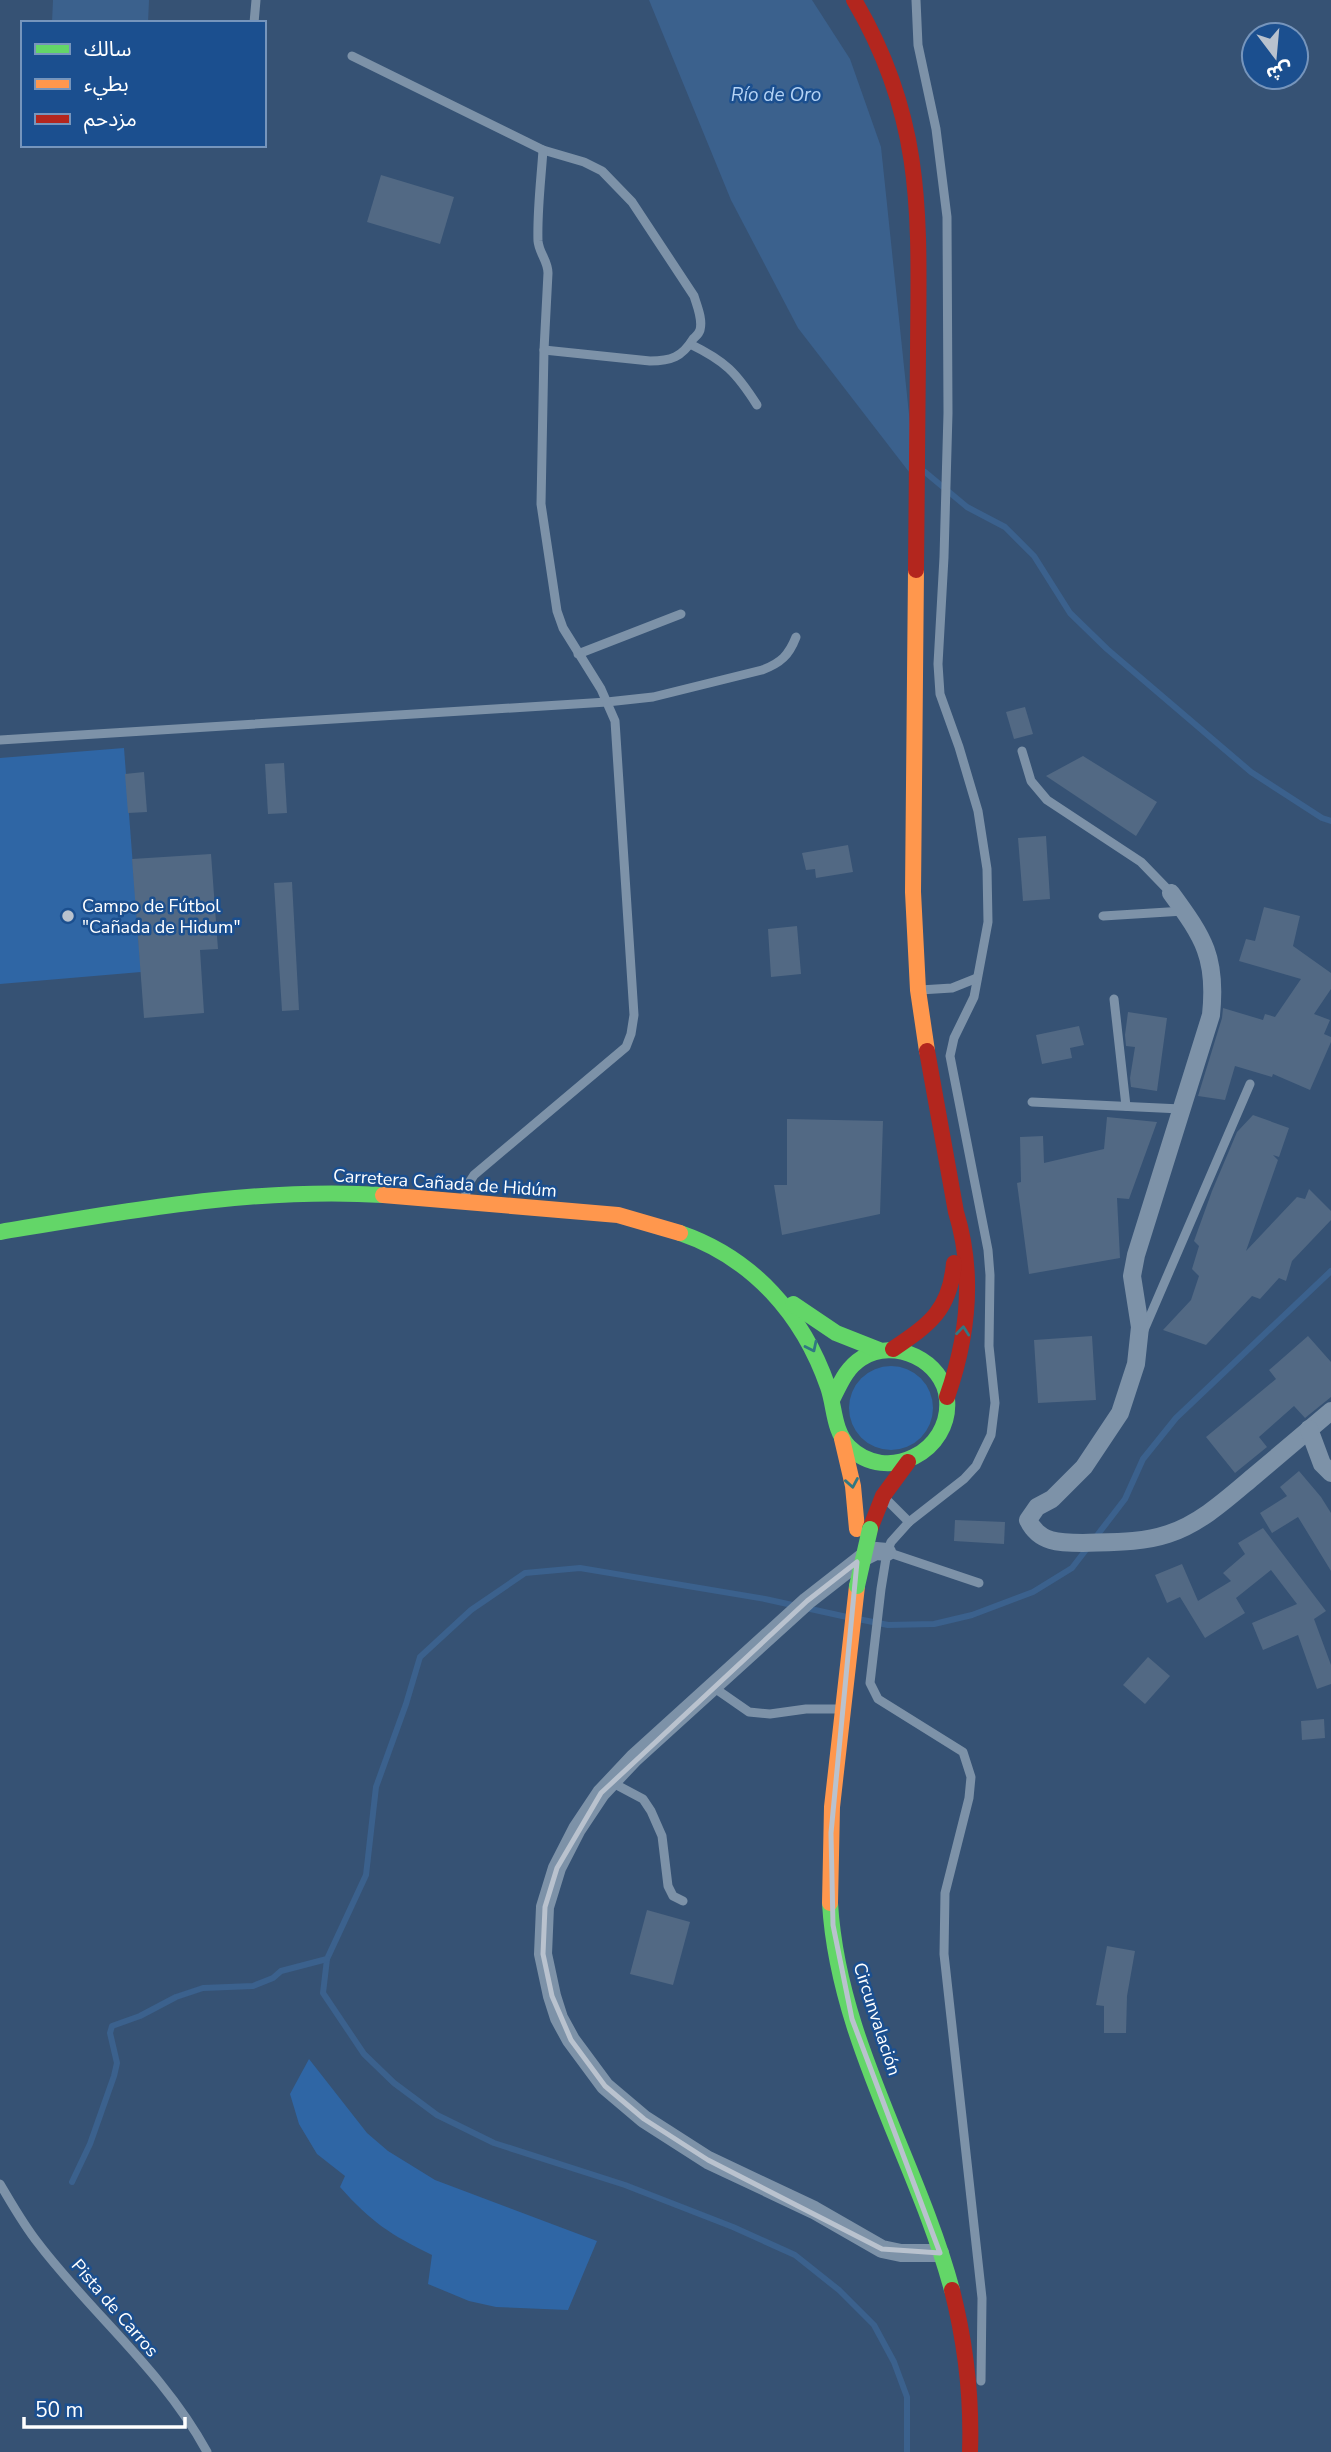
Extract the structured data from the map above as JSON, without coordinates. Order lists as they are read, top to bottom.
{
  "streets": {
    "main road": ["Carretera Cañada de Hidúm", "Circunvalación"],
    "lane": ["Pista de Carros"]
  },
  "water": ["Río de Oro"],
  "places": ["Campo de Fútbol \"Cañada de Hidum\""],
  "legend": ["سالك", "بطيء", "مزدحم"],
  "scale_bar": "50 m",
  "north": "bottom"
}
